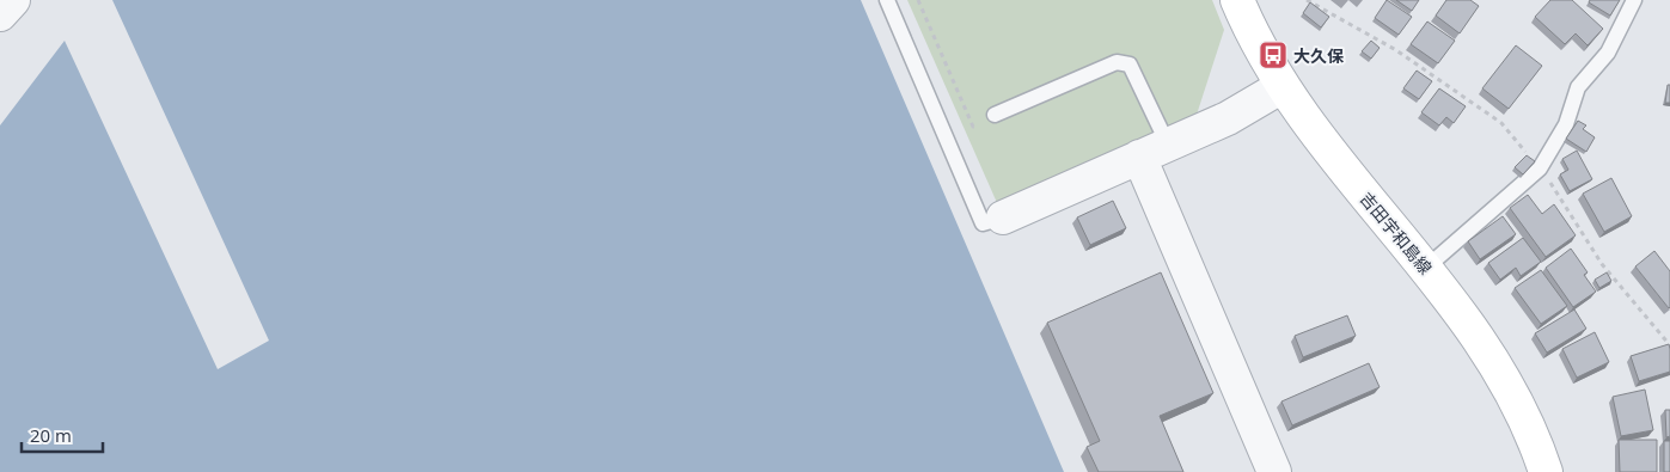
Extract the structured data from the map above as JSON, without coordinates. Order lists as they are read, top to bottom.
{
  "streets": {
    "main road": ["吉田宇和島線"]
  },
  "places": {
    "bus stop": ["大久保"]
  },
  "scale_bar": "20 m"
}
